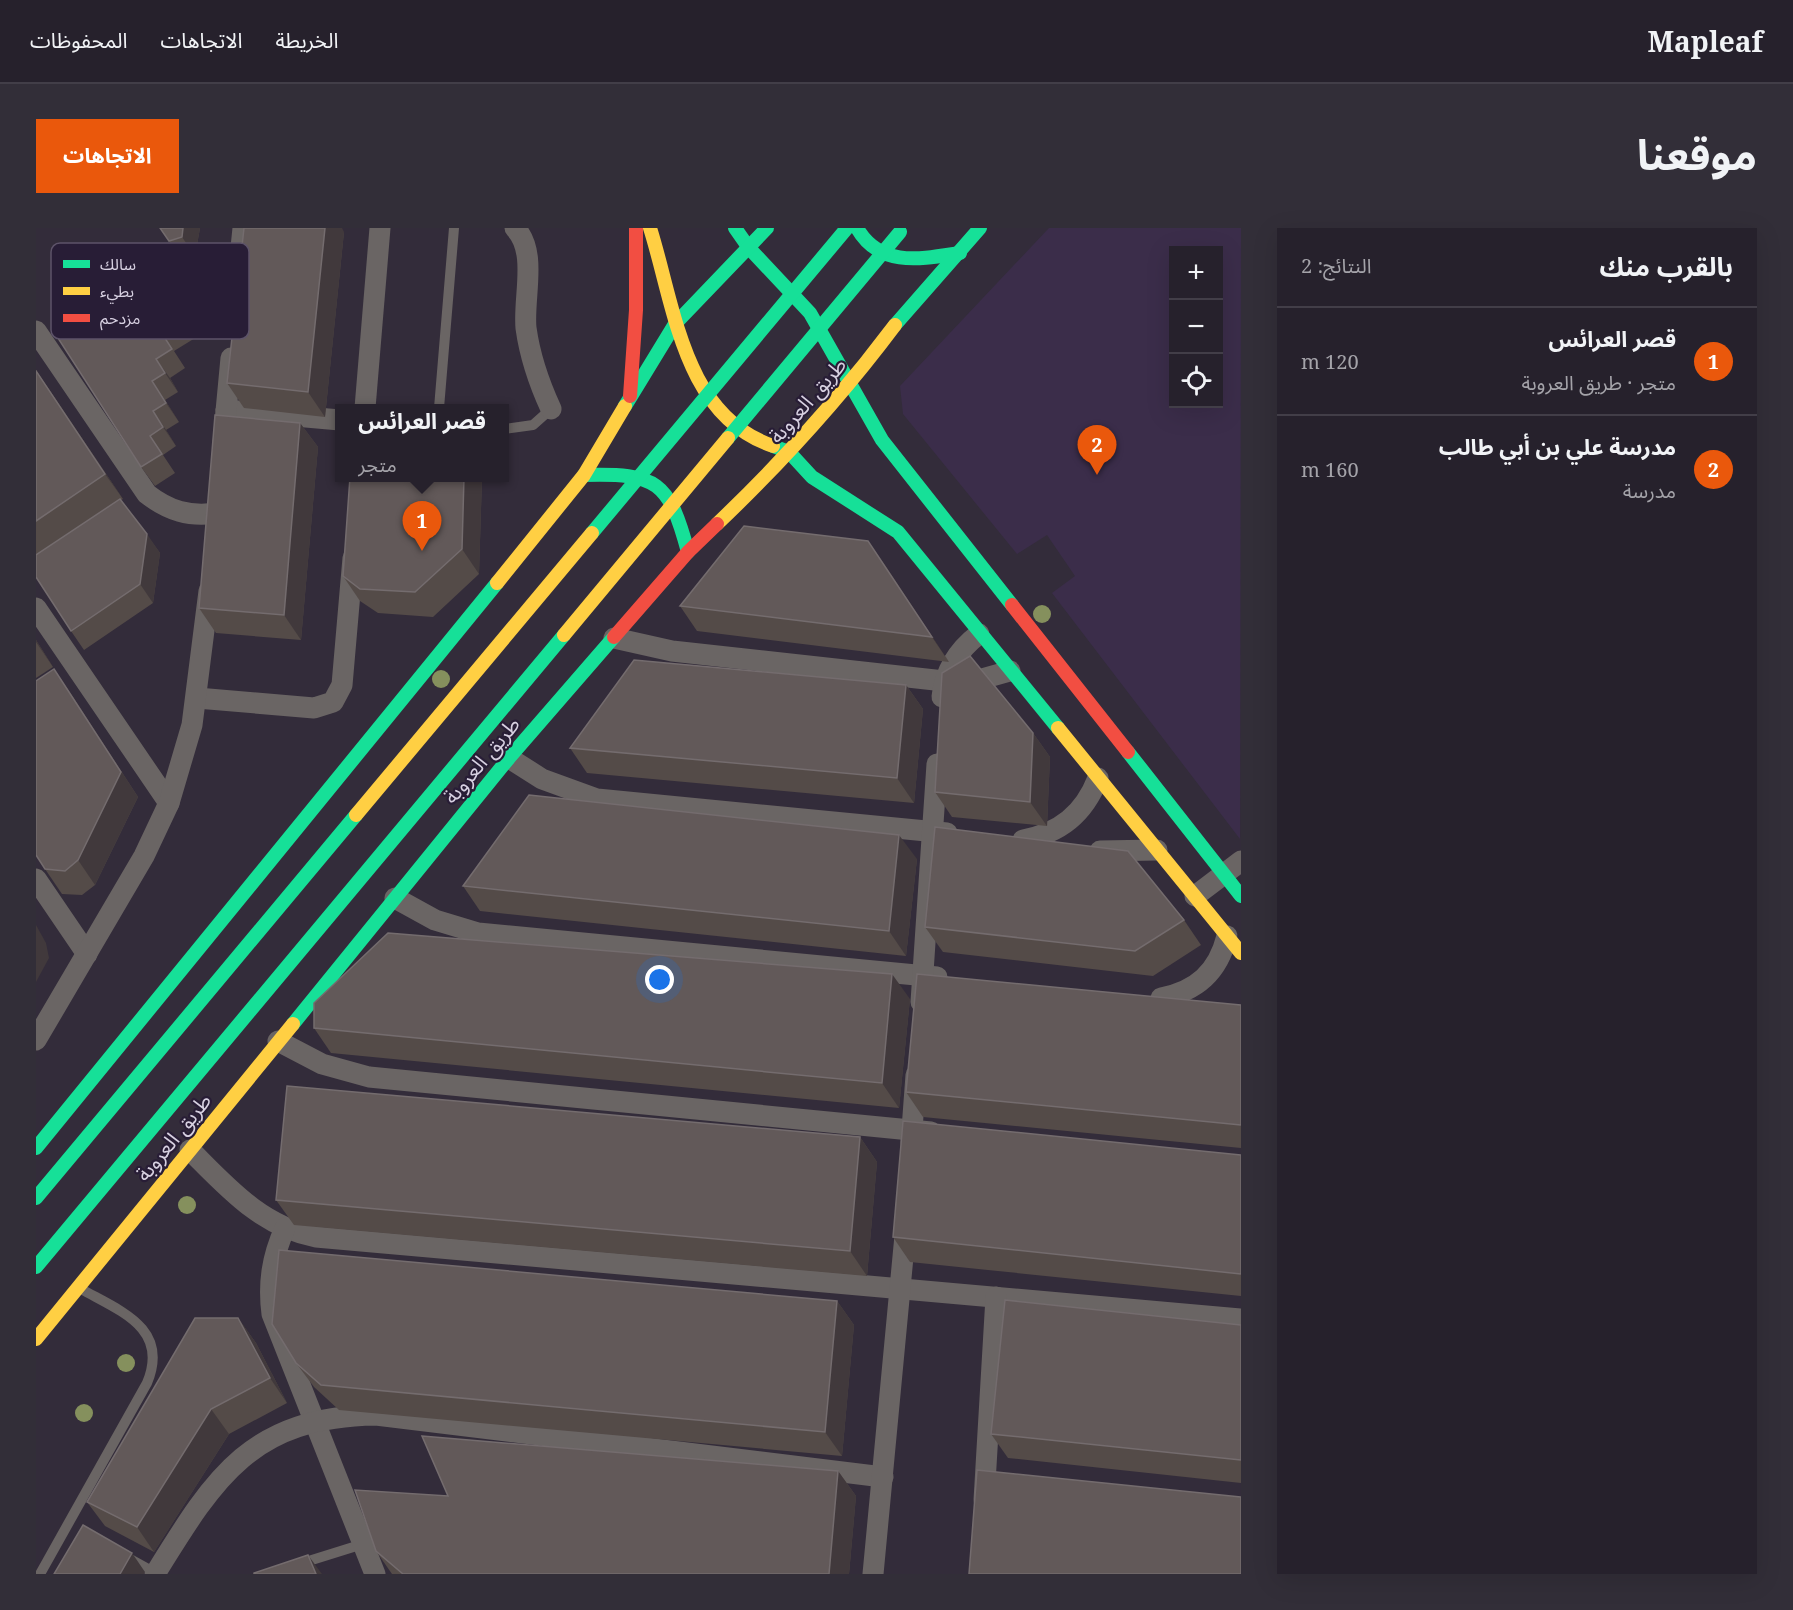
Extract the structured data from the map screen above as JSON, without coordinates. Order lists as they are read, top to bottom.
{
  "streets": {
    "main road": ["طريق العروبة"]
  },
  "legend": ["سالك", "بطيء", "مزدحم"],
  "page": {
    "header": "Mapleaf",
    "nav": ["الخريطة", "الاتجاهات", "المحفوظات"],
    "title": "موقعنا",
    "buttons": "الاتجاهات",
    "heading": ["بالقرب منك", "النتائج: 2"],
    "map_buttons": ["+", "−"],
    "list": [
      {
        "mark": "1",
        "name": "قصر العرائس",
        "note": "متجر · طريق العروبة",
        "value": "120 m"
      },
      {
        "mark": "2",
        "name": "مدرسة علي بن أبي طالب",
        "note": "مدرسة",
        "value": "160 m"
      }
    ],
    "popup": ["قصر العرائس", "متجر"],
    "pins": ["2", "1"]
  }
}
